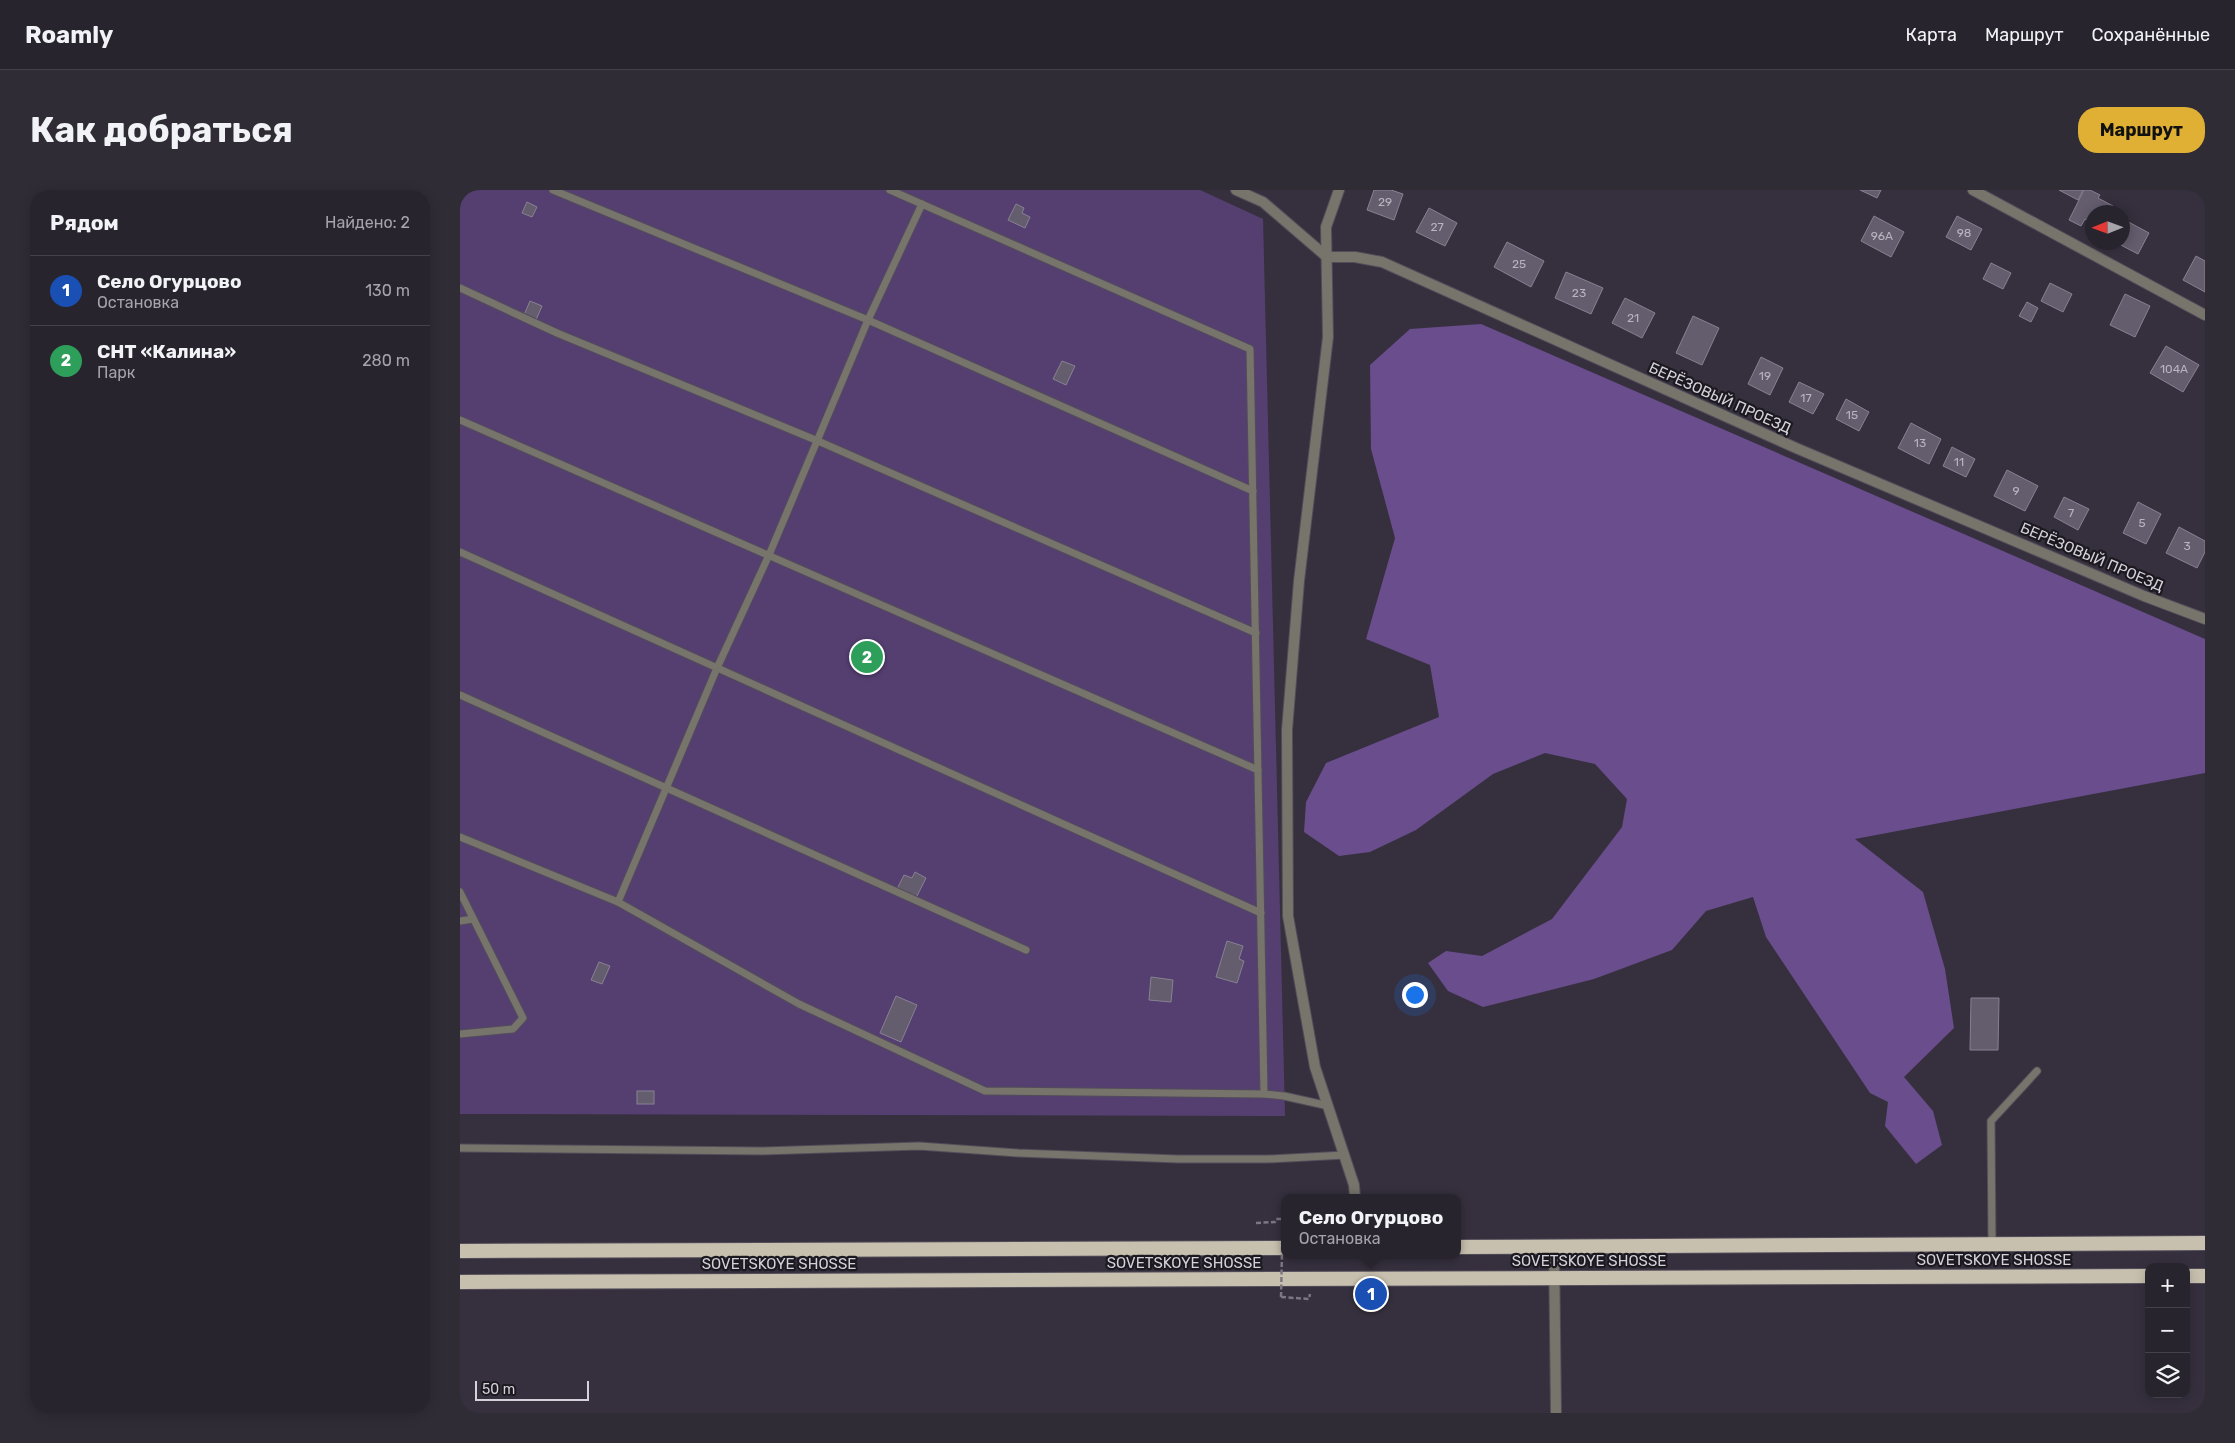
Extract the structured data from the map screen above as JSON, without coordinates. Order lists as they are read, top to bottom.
{
  "streets": {
    "highway": ["SOVETSKOYE SHOSSE"],
    "street": ["БЕРЁЗОВЫЙ ПРОЕЗД"]
  },
  "house_numbers": [
    "29",
    "27",
    "98",
    "96А",
    "25",
    "23",
    "21",
    "104А",
    "19",
    "17",
    "15",
    "13",
    "11",
    "9",
    "7",
    "5",
    "3"
  ],
  "scale_bar": "50 m",
  "north": "left",
  "page": {
    "header": "Roamly",
    "nav": ["Карта", "Маршрут", "Сохранённые"],
    "buttons": "Маршрут",
    "title": "Как добраться",
    "heading": ["Рядом", "Найдено: 2"],
    "list": [
      {
        "mark": "1",
        "name": "Село Огурцово",
        "note": "Остановка",
        "value": "130 m"
      },
      {
        "mark": "2",
        "name": "СНТ «Калина»",
        "note": "Парк",
        "value": "280 m"
      }
    ],
    "pins": ["2", "1"],
    "popup": ["Село Огурцово", "Остановка"],
    "map_buttons": ["+", "−"],
    "scale": "50 m"
  }
}
